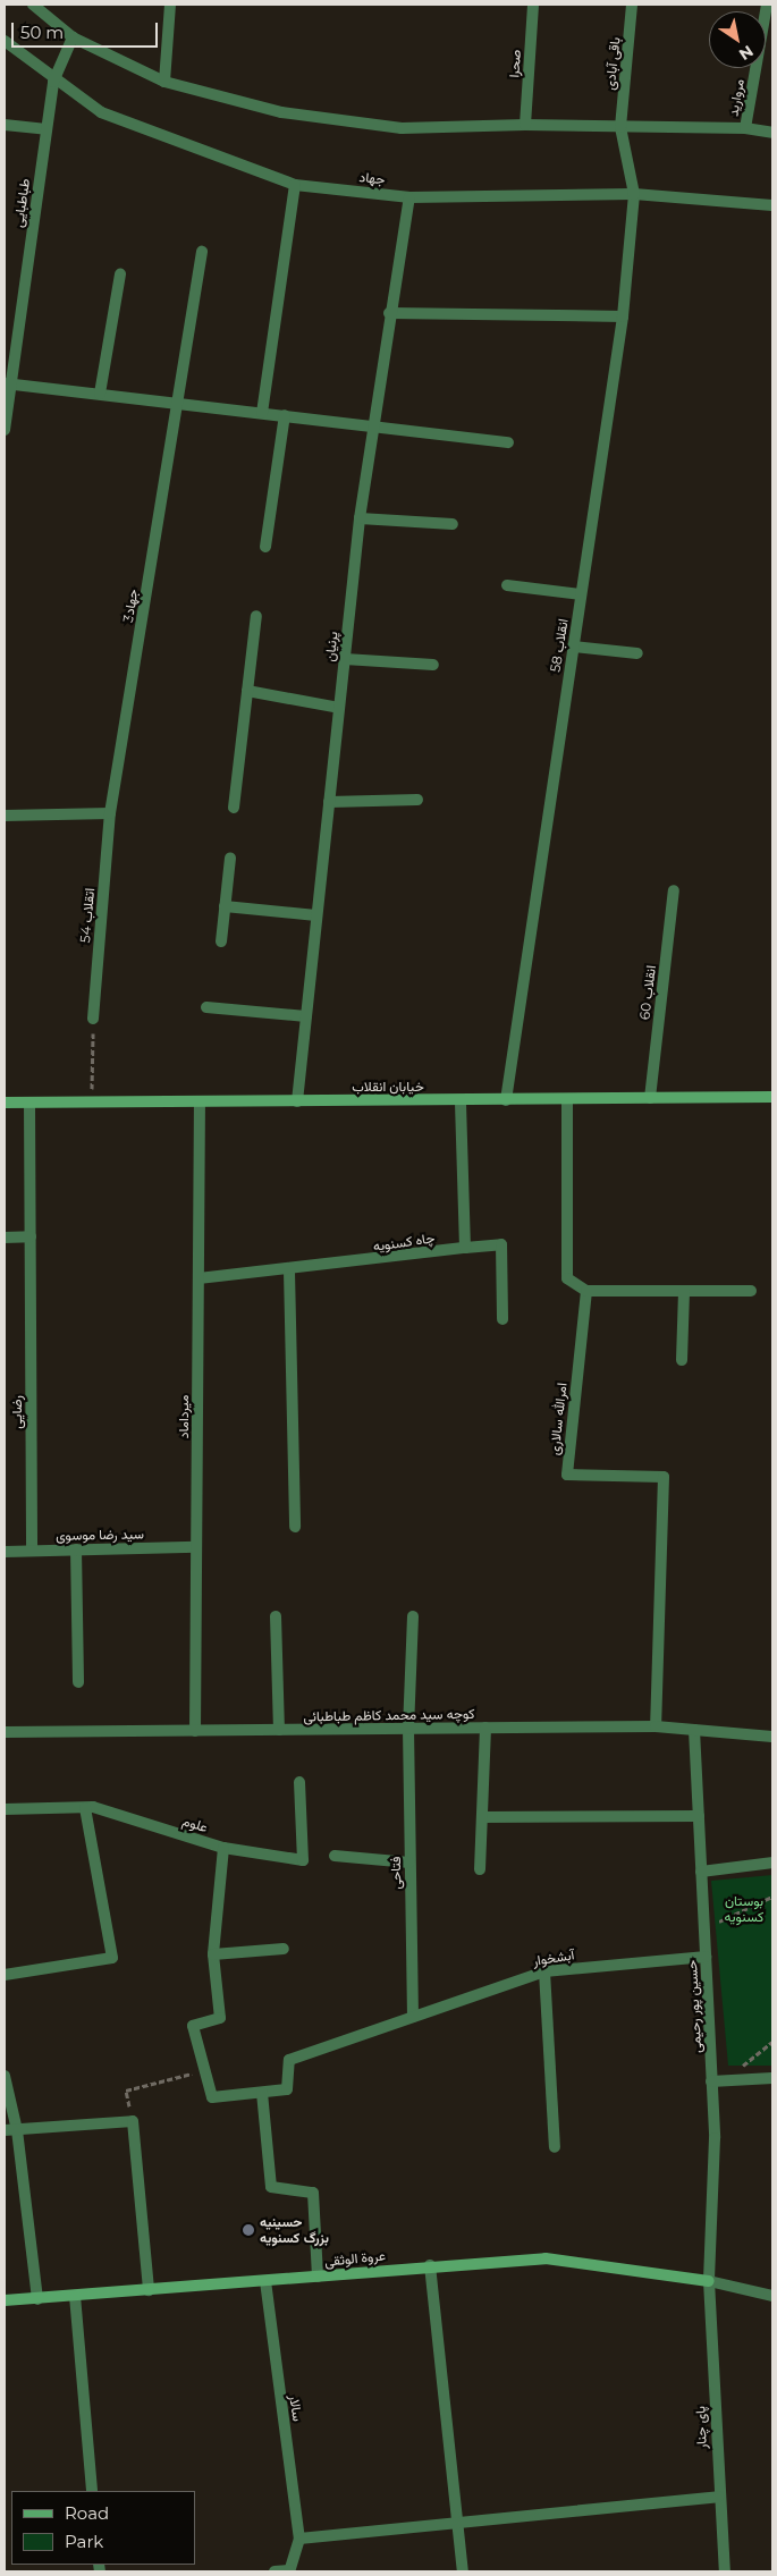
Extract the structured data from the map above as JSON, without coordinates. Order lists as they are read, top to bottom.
{
  "streets": {
    "main road": ["خیابان انقلاب", "عروة الوثقی"],
    "street": [
      "صحرا",
      "باقی آبادی",
      "مروارید",
      "جهاد",
      "طباطبایی",
      "جهاد3",
      "انقلاب 58",
      "پرنیان",
      "اتقلاب 54",
      "انقلاب 60",
      "چاه کسنویه",
      "رضایی",
      "میرداماد",
      "امرالله سالاری",
      "سید رضا موسوی",
      "کوچه سید محمد کاظم طباطبائی",
      "علوم",
      "فتاحی",
      "آبشخوار",
      "حسین پور رحیمی",
      "سالار",
      "پای چنار"
    ]
  },
  "crossings": [
    ["باقی آبادی", "جهاد"],
    ["باقی آبادی", "انقلاب 58"],
    ["جهاد", "طباطبایی"],
    ["جهاد", "انقلاب 58"],
    ["جهاد", "پرنیان"],
    ["جهاد3", "اتقلاب 54"],
    ["انقلاب 58", "خیابان انقلاب"],
    ["پرنیان", "خیابان انقلاب"],
    ["انقلاب 60", "خیابان انقلاب"],
    ["خیابان انقلاب", "رضایی"],
    ["خیابان انقلاب", "میرداماد"],
    ["چاه کسنویه", "میرداماد"],
    ["رضایی", "سید رضا موسوی"],
    ["میرداماد", "سید رضا موسوی"],
    ["میرداماد", "کوچه سید محمد کاظم طباطبائی"],
    ["امرالله سالاری", "کوچه سید محمد کاظم طباطبائی"],
    ["کوچه سید محمد کاظم طباطبائی", "فتاحی"],
    ["کوچه سید محمد کاظم طباطبائی", "حسین پور رحیمی"],
    ["فتاحی", "آبشخوار"],
    ["آبشخوار", "حسین پور رحیمی"],
    ["حسین پور رحیمی", "عروة الوثقی"],
    ["حسین پور رحیمی", "پای چنار"],
    ["عروة الوثقی", "سالار"],
    ["عروة الوثقی", "پای چنار"]
  ],
  "parks": ["بوستان کسنویه"],
  "places": ["حسینیه بزرگ کسنویه"],
  "legend": ["Road", "Park"],
  "scale_bar": "50 m",
  "north": "bottom right"
}
